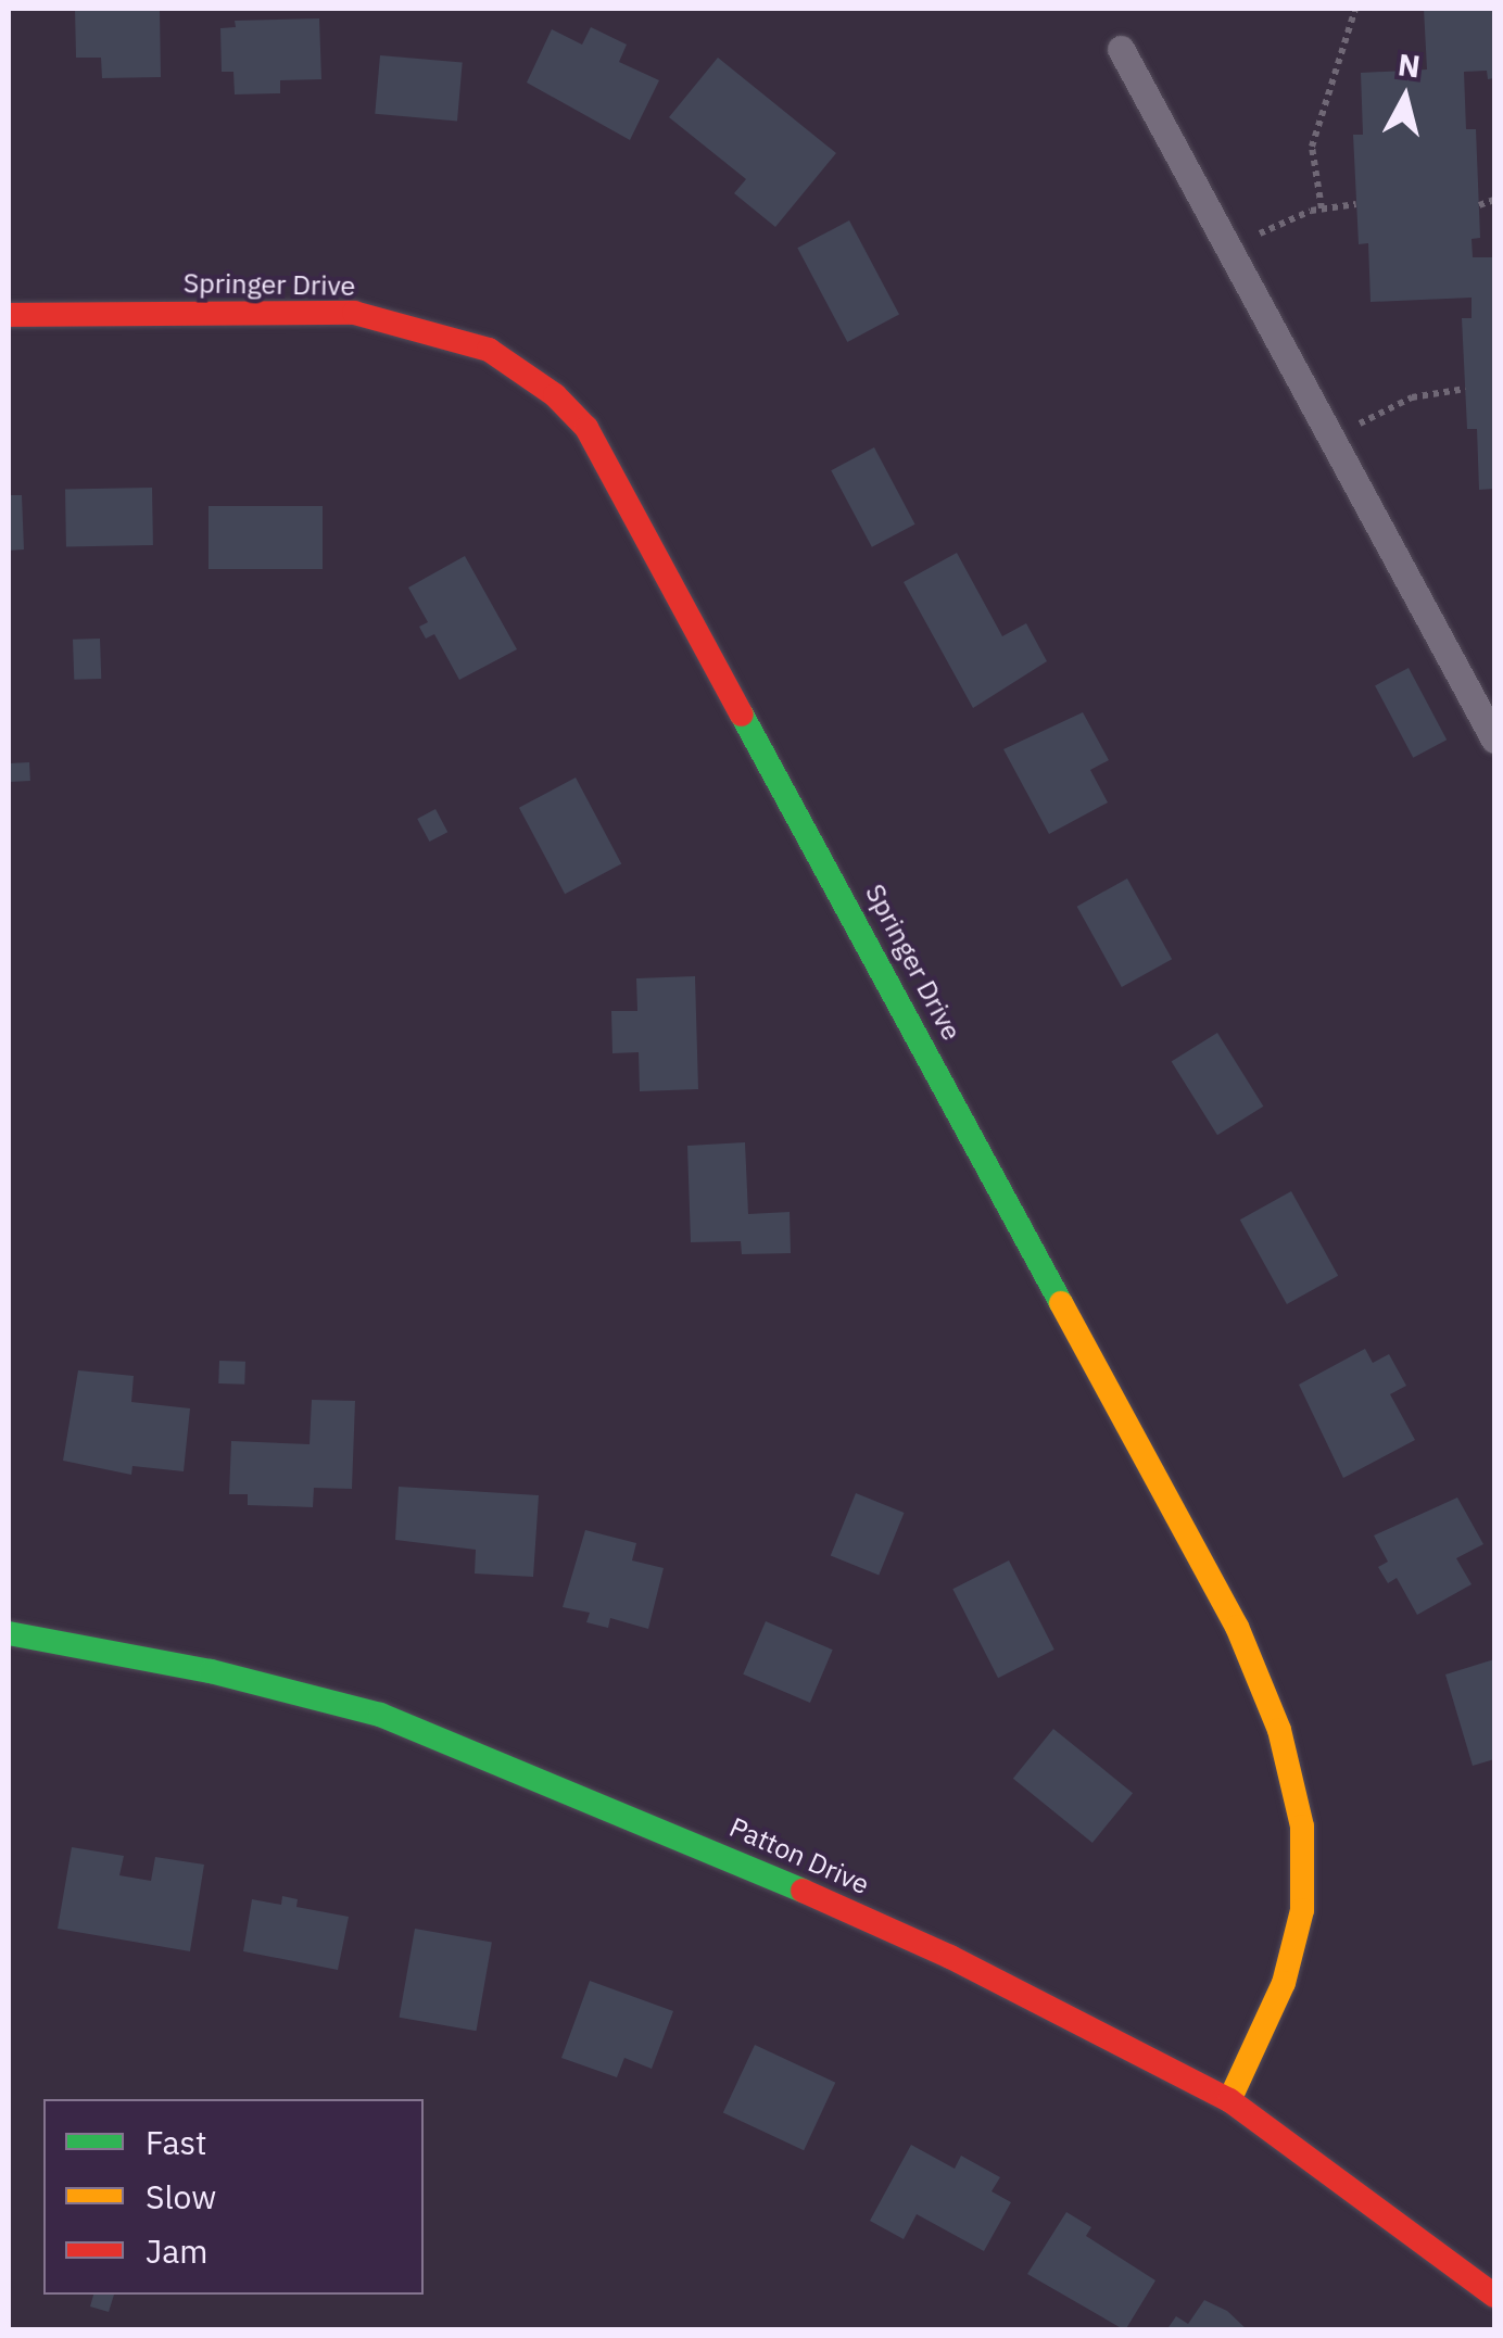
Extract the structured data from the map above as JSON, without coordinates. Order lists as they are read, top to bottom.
{
  "streets": {
    "street": ["Springer Drive", "Patton Drive"]
  },
  "crossings": [
    ["Springer Drive", "Patton Drive"]
  ],
  "legend": ["Fast", "Slow", "Jam"],
  "north": "top"
}
